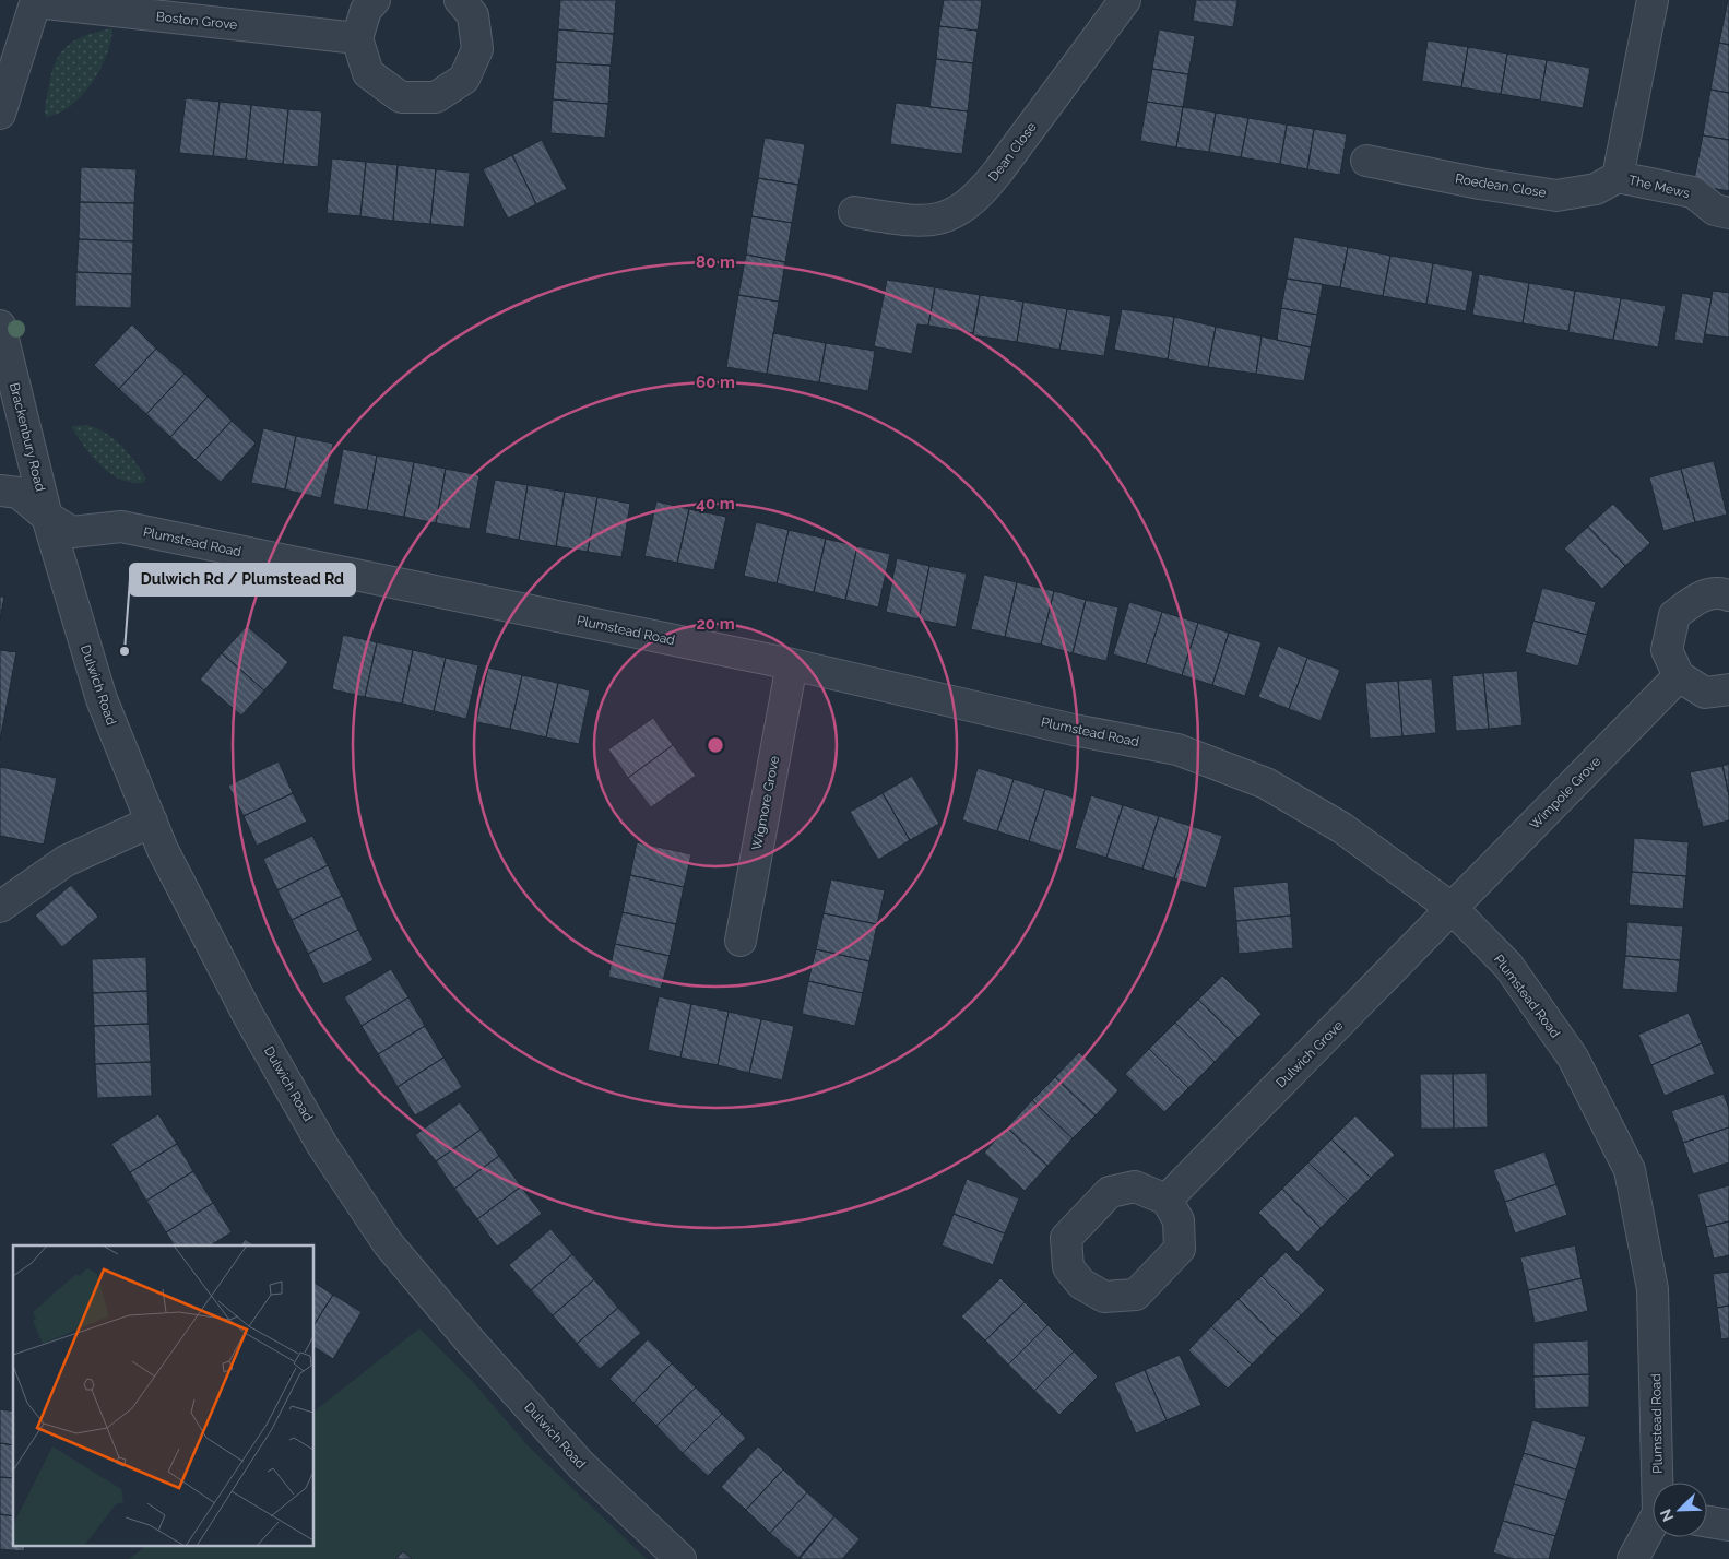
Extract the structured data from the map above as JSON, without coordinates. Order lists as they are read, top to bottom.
{
  "streets": {
    "street": [
      "Boston Grove",
      "Dean Close",
      "Roedean Close",
      "The Mews",
      "Brackenbury Road",
      "Plumstead Road",
      "Dulwich Road",
      "Wimpole Grove",
      "Wigmore Grove",
      "Dulwich Grove"
    ]
  },
  "crossings": [
    ["Roedean Close", "The Mews"],
    ["Brackenbury Road", "Plumstead Road"],
    ["Brackenbury Road", "Dulwich Road"],
    ["Plumstead Road", "Dulwich Road"],
    ["Plumstead Road", "Wimpole Grove"],
    ["Plumstead Road", "Wigmore Grove"],
    ["Plumstead Road", "Dulwich Grove"],
    ["Wimpole Grove", "Dulwich Grove"]
  ],
  "places": ["Dulwich Rd / Plumstead Rd"],
  "north": "bottom left",
  "rings": [
    "80 m",
    "60 m",
    "40 m",
    "20 m"
  ]
}
